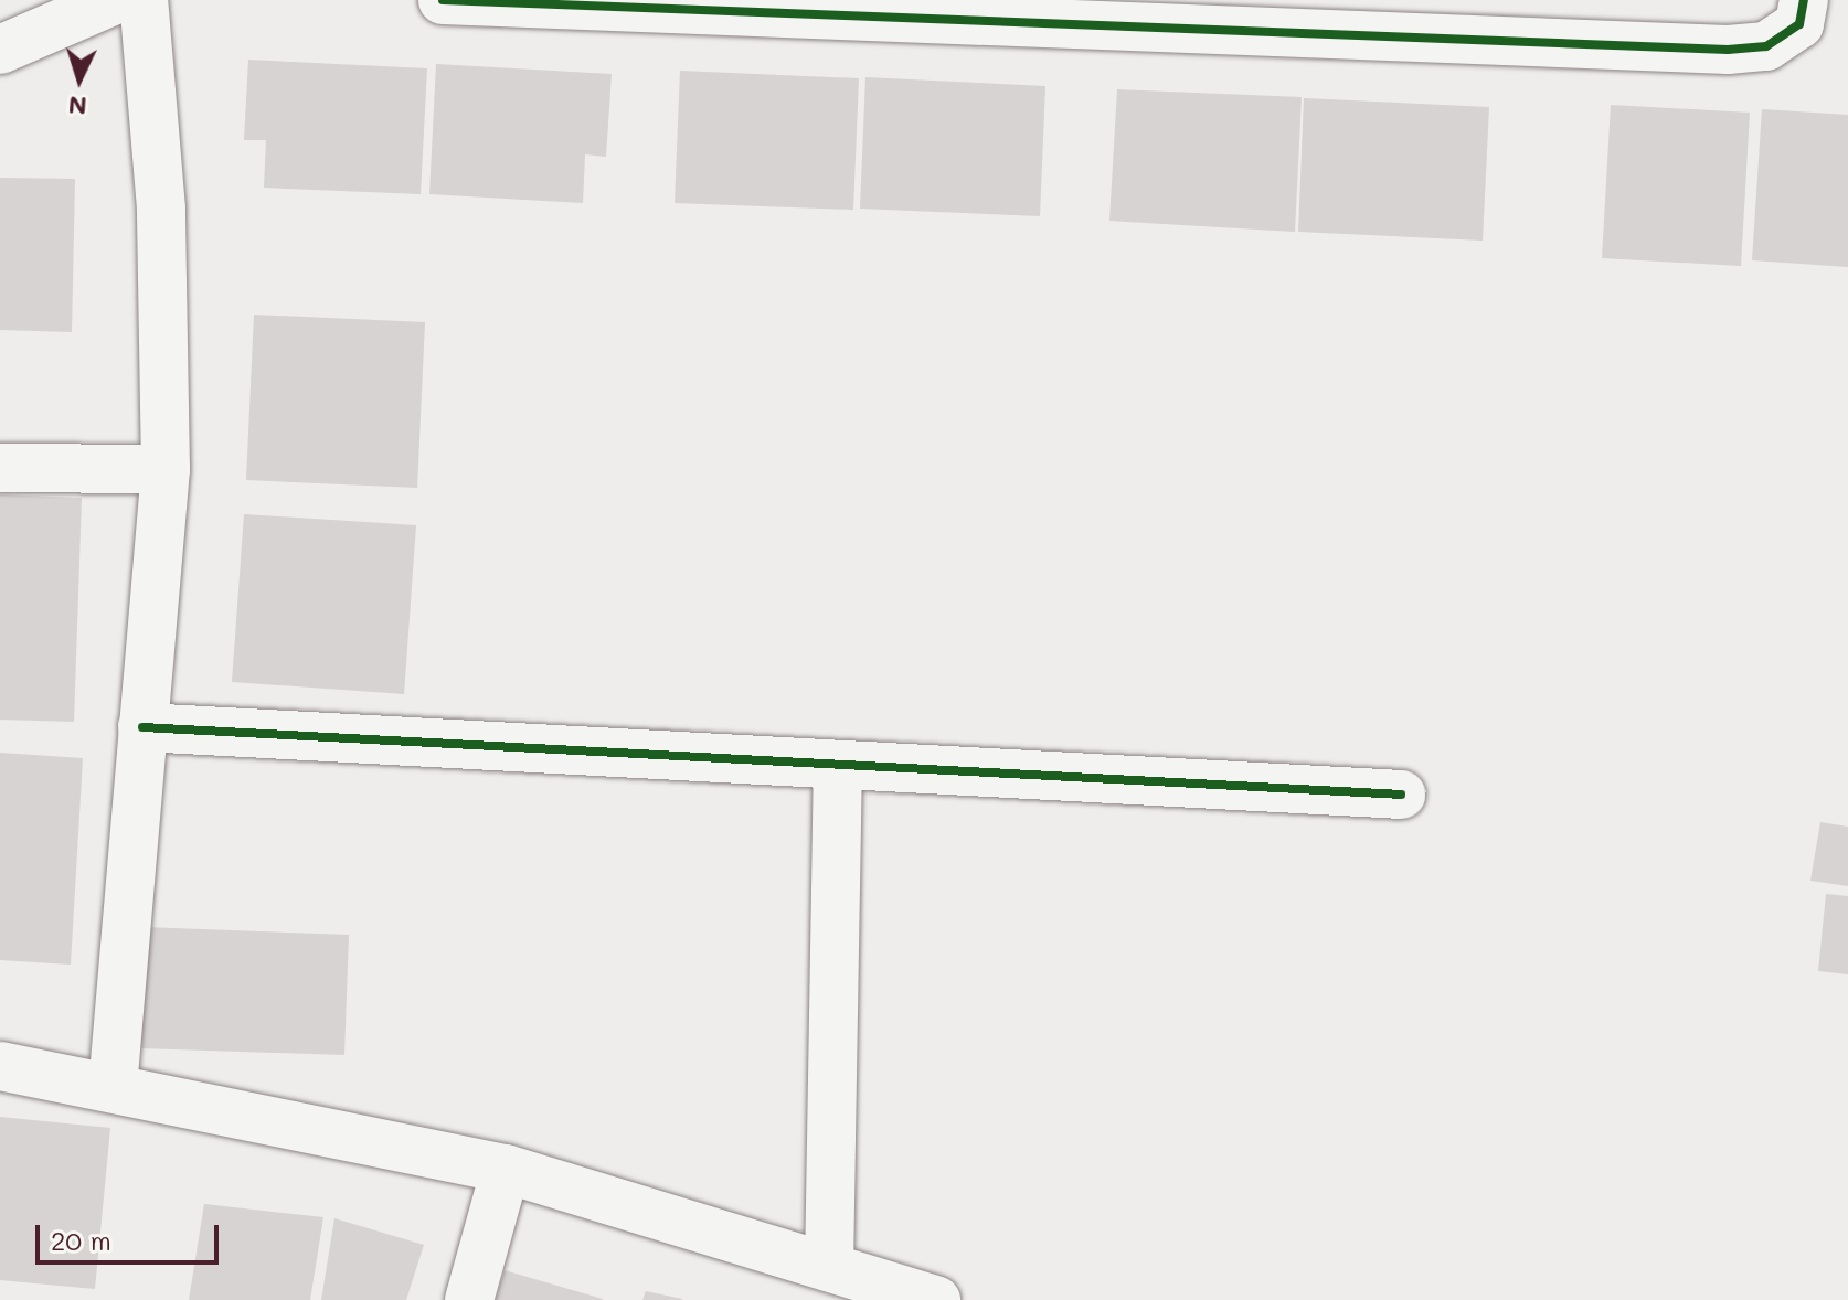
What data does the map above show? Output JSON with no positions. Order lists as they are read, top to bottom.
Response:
{
  "scale_bar": "20 m",
  "north": "bottom"
}
